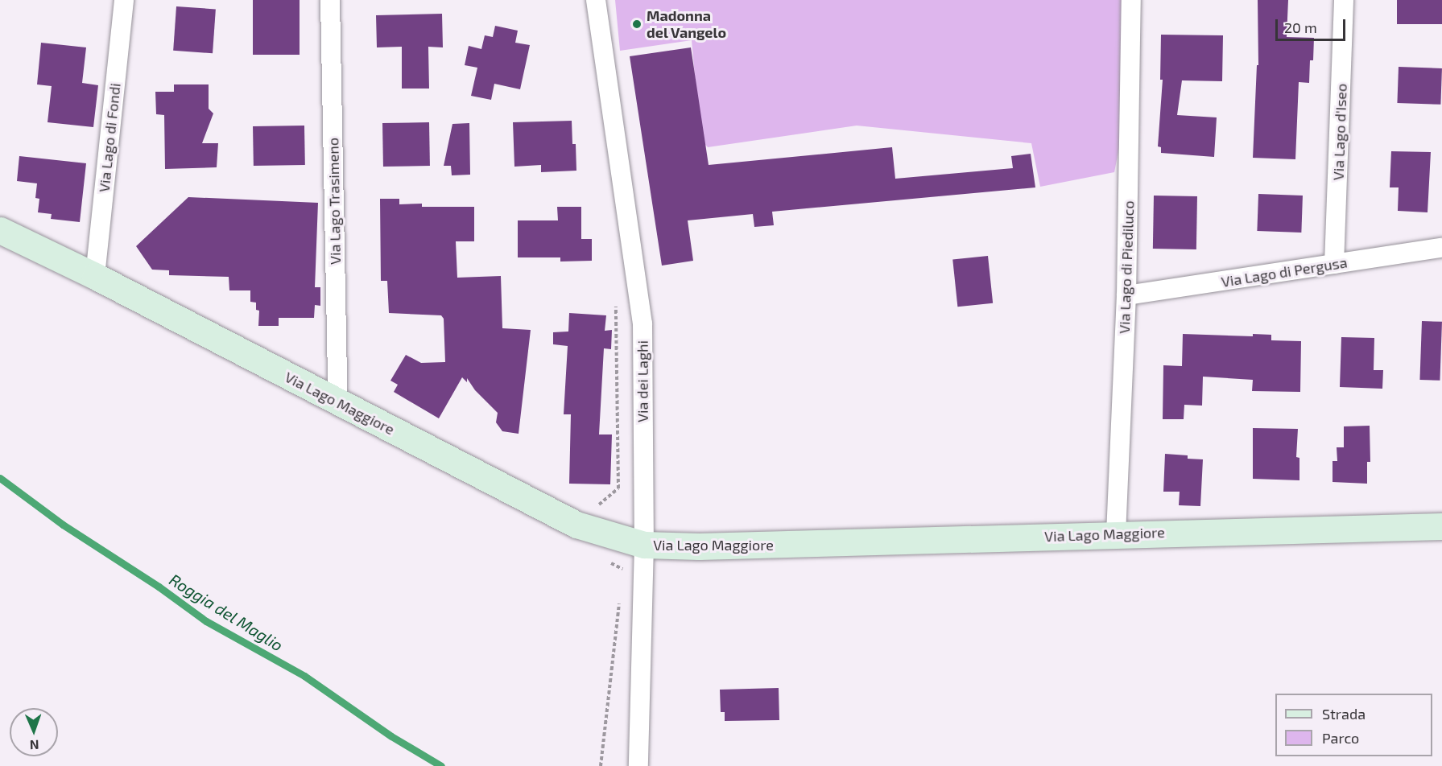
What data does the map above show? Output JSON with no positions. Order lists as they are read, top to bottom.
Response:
{
  "streets": {
    "street": [
      "Via Lago d'Iseo",
      "Via Lago di Fondi",
      "Via Lago Trasimeno",
      "Via Lago di Piediluco",
      "Via Lago di Pergusa",
      "Via dei Laghi",
      "Via Lago Maggiore"
    ]
  },
  "crossings": [
    ["Via Lago d'Iseo", "Via Lago di Pergusa"],
    ["Via Lago di Fondi", "Via Lago Maggiore"],
    ["Via Lago Trasimeno", "Via Lago Maggiore"],
    ["Via Lago di Piediluco", "Via Lago di Pergusa"],
    ["Via Lago di Piediluco", "Via Lago Maggiore"],
    ["Via dei Laghi", "Via Lago Maggiore"]
  ],
  "water": ["Roggia del Maglio"],
  "places": ["Madonna del Vangelo"],
  "legend": ["Strada", "Parco"],
  "scale_bar": "20 m",
  "north": "bottom"
}
